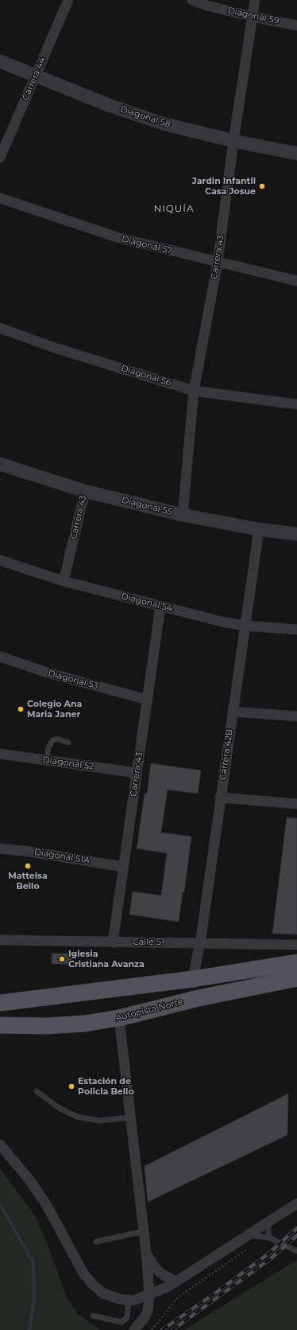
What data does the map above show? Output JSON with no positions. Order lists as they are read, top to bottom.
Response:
{
  "streets": {
    "main road": ["Autopista Norte"],
    "street": [
      "Diagonal 59",
      "Carrera 44",
      "Diagonal 58",
      "Diagonal 57",
      "Carrera 43",
      "Diagonal 56",
      "Diagonal 55",
      "Diagonal 54",
      "Diagonal 53",
      "Carrera 42B",
      "Diagonal 52",
      "Diagonal 51A",
      "Calle 51"
    ]
  },
  "crossings": [
    ["Diagonal 59", "Carrera 43"],
    ["Carrera 44", "Diagonal 58"],
    ["Diagonal 58", "Carrera 43"],
    ["Diagonal 57", "Carrera 43"],
    ["Carrera 43", "Diagonal 56"],
    ["Carrera 43", "Diagonal 55"],
    ["Carrera 43", "Diagonal 54"],
    ["Carrera 43", "Diagonal 53"],
    ["Carrera 43", "Diagonal 52"],
    ["Carrera 43", "Diagonal 51A"],
    ["Carrera 43", "Calle 51"],
    ["Diagonal 55", "Carrera 42B"],
    ["Diagonal 54", "Carrera 42B"],
    ["Carrera 42B", "Calle 51"]
  ],
  "districts": ["NIQUÍA"],
  "places": [
    "Jardin Infantil Casa Josue",
    "Colegio Ana Maria Janer",
    "Mattelsa Bello",
    "Iglesia Cristiana Avanza",
    "Estación de Policia Bello"
  ]
}
